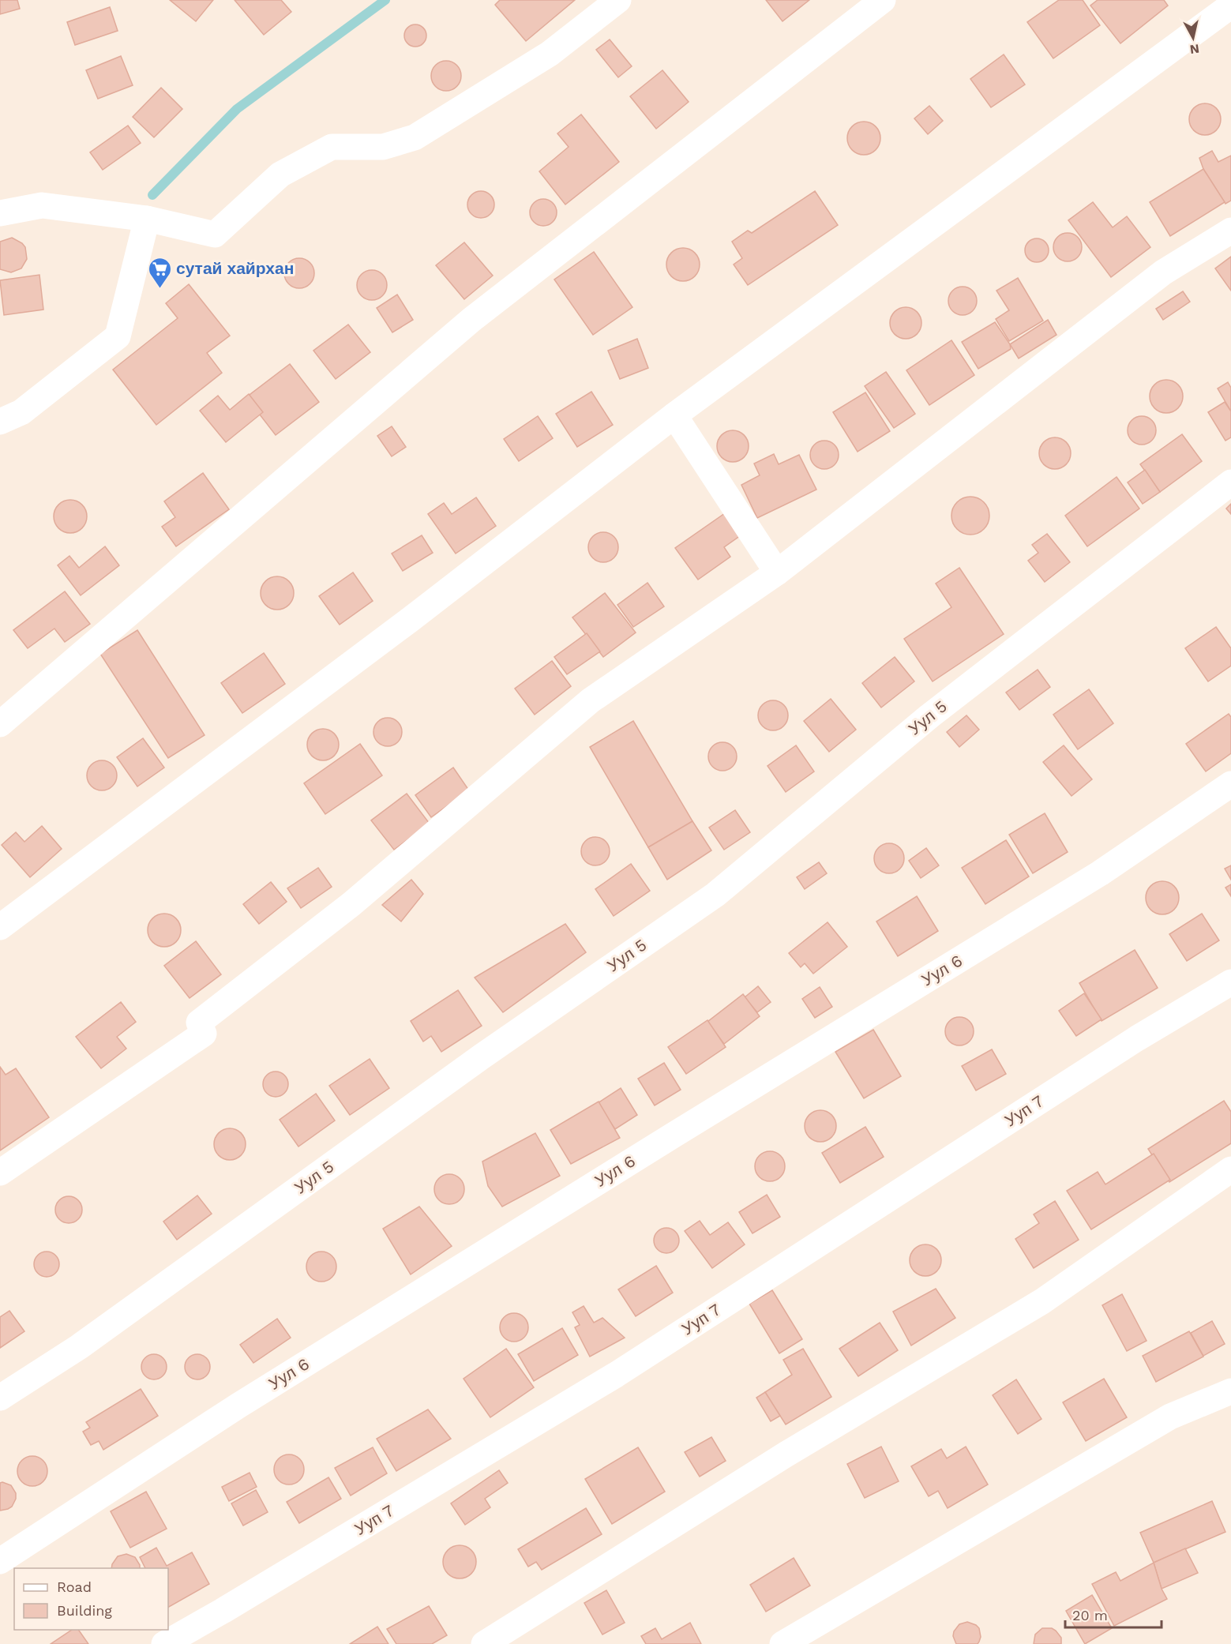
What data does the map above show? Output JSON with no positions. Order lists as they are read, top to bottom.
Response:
{
  "streets": {
    "street": ["Уул 5", "Уул 6", "Ууп 7"]
  },
  "places": {
    "supermarket": ["сутай хайрхан"]
  },
  "legend": ["Road", "Building"],
  "scale_bar": "20 m",
  "north": "bottom"
}
